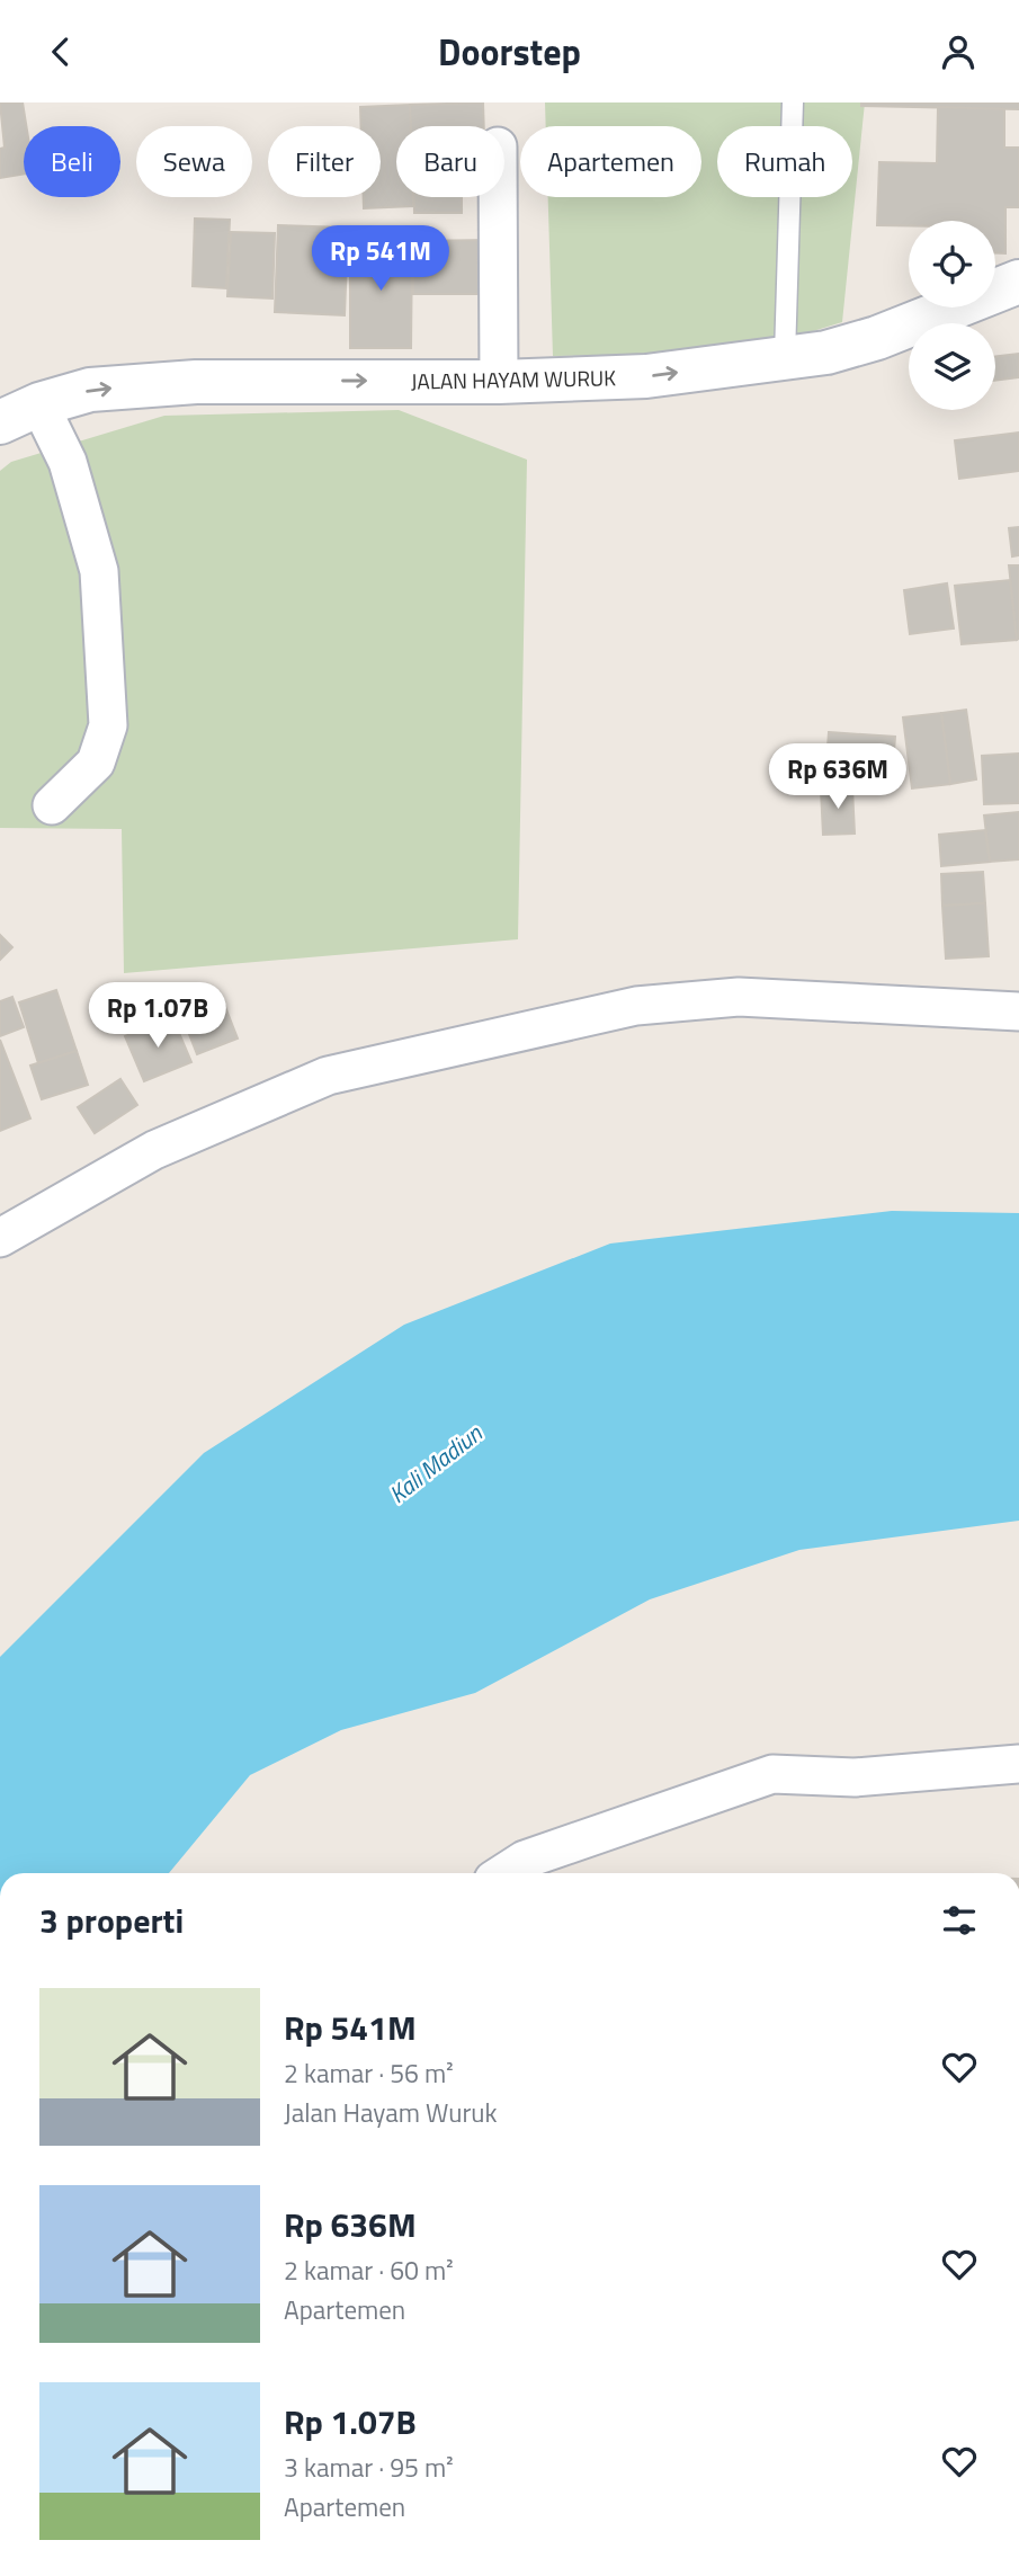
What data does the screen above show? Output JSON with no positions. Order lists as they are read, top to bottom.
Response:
{
  "streets": {
    "main road": ["JALAN HAYAM WURUK"]
  },
  "one_way": ["JALAN HAYAM WURUK"],
  "water": ["Kali Madiun"],
  "page": {
    "header": "Doorstep",
    "chip": [
      "Beli",
      "Sewa",
      "Filter",
      "Baru",
      "Apartemen",
      "Rumah"
    ],
    "price": ["Rp 541M", "Rp 636M", "Rp 1.07B"],
    "heading": "3 properti",
    "list": [
      {
        "name": "Rp 541M",
        "note": "2 kamar · 56 m² · Jalan Hayam Wuruk"
      },
      {
        "name": "Rp 636M",
        "note": "2 kamar · 60 m² · Apartemen"
      },
      {
        "name": "Rp 1.07B",
        "note": "3 kamar · 95 m² · Apartemen"
      }
    ]
  }
}
